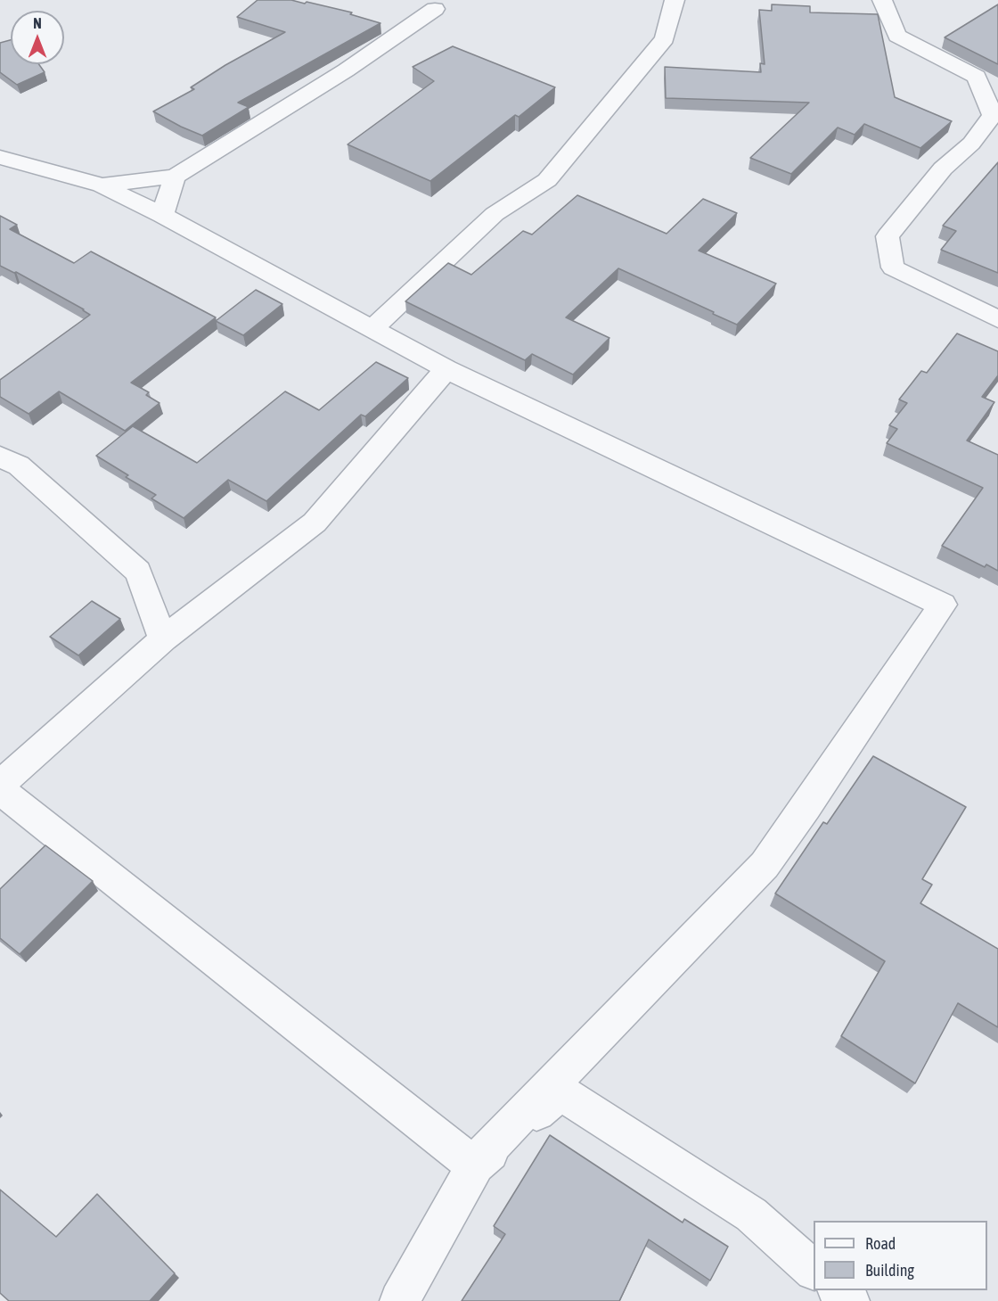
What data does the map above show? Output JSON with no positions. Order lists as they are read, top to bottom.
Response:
{
  "legend": ["Road", "Building"],
  "north": "top"
}
